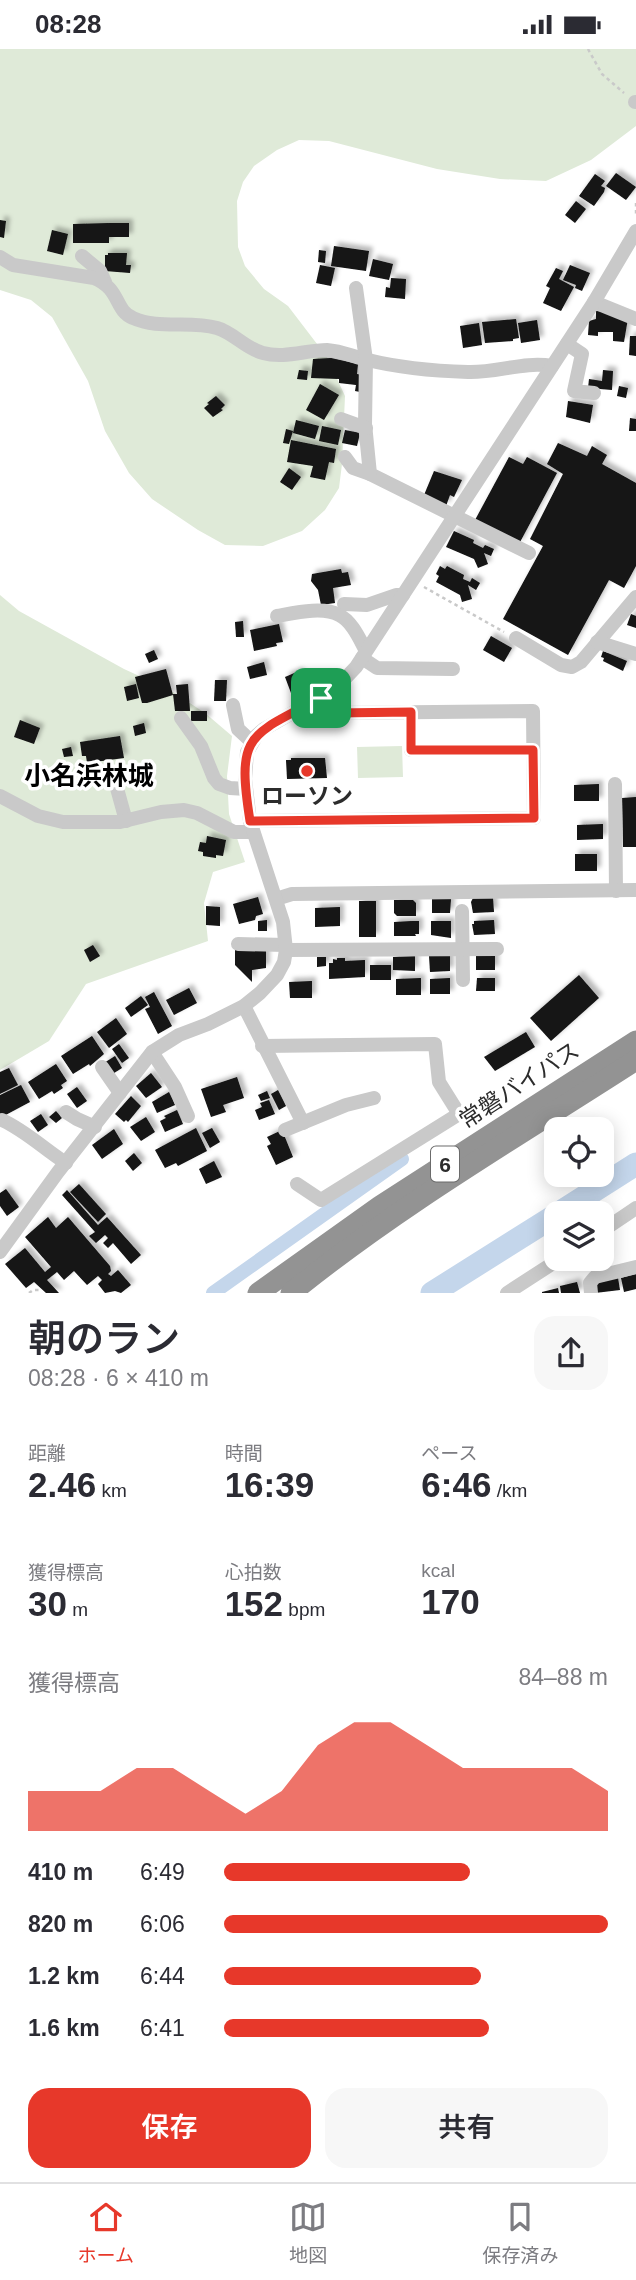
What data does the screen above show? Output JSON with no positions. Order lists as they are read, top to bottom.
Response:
{
  "streets": {
    "highway": ["常磐バイパス", "6"]
  },
  "districts": ["小名浜林城"],
  "places": ["ローソン"],
  "page": {
    "status": "08:28",
    "heading": ["朝のラン", "08:28 · 6 × 410 m"],
    "stats": [
      ["距離", "2.46 km"],
      ["時間", "16:39"],
      ["ペース", "6:46 /km"],
      ["獲得標高", "30 m"],
      ["心拍数", "152 bpm"],
      ["kcal", "170"]
    ],
    "chart": ["獲得標高", "84–88 m"],
    "list": [
      {
        "name": "410 m",
        "note": "6:49"
      },
      {
        "name": "820 m",
        "note": "6:06"
      },
      {
        "name": "1.2 km",
        "note": "6:44"
      },
      {
        "name": "1.6 km",
        "note": "6:41"
      }
    ],
    "buttons": ["保存", "共有"],
    "tabs": ["ホーム", "地図", "保存済み"]
  }
}
